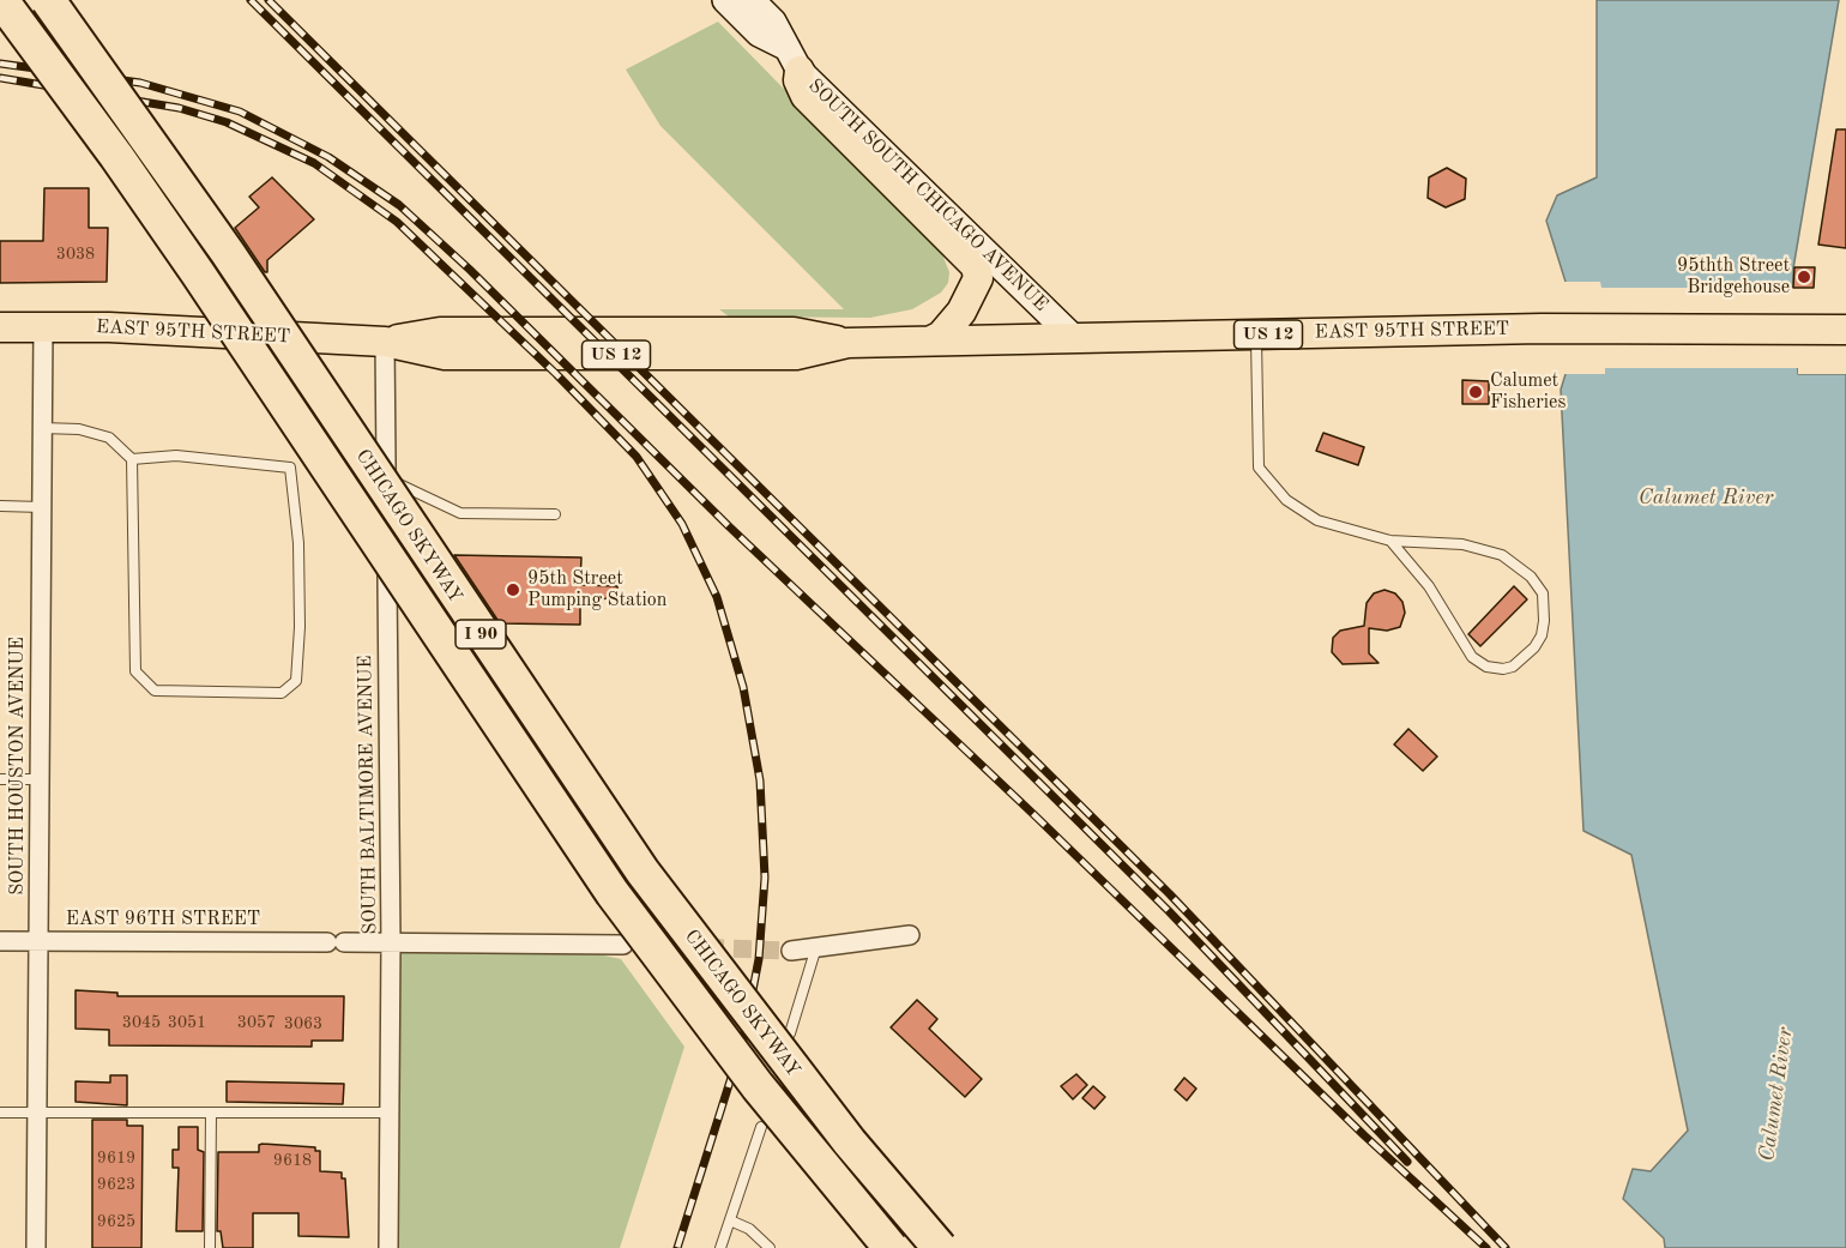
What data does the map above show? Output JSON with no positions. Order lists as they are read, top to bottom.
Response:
{
  "streets": {
    "highway": ["CHICAGO SKYWAY", "I 90"],
    "main road": ["SOUTH SOUTH CHICAGO AVENUE", "EAST 95TH STREET", "US 12"],
    "street": ["SOUTH HOUSTON AVENUE", "SOUTH BALTIMORE AVENUE", "EAST 96TH STREET"]
  },
  "crossings": [
    ["SOUTH SOUTH CHICAGO AVENUE", "EAST 95TH STREET"],
    ["EAST 95TH STREET", "SOUTH HOUSTON AVENUE"],
    ["EAST 95TH STREET", "SOUTH BALTIMORE AVENUE"],
    ["SOUTH HOUSTON AVENUE", "EAST 96TH STREET"],
    ["SOUTH BALTIMORE AVENUE", "EAST 96TH STREET"]
  ],
  "water": ["Calumet River"],
  "places": ["95thth Street Bridgehouse", "Calumet Fisheries", "95th Street Pumping Station"],
  "house_numbers": [
    "3038",
    "3045",
    "3051",
    "3057",
    "3063",
    "9619",
    "9618",
    "9623",
    "9625"
  ]
}
